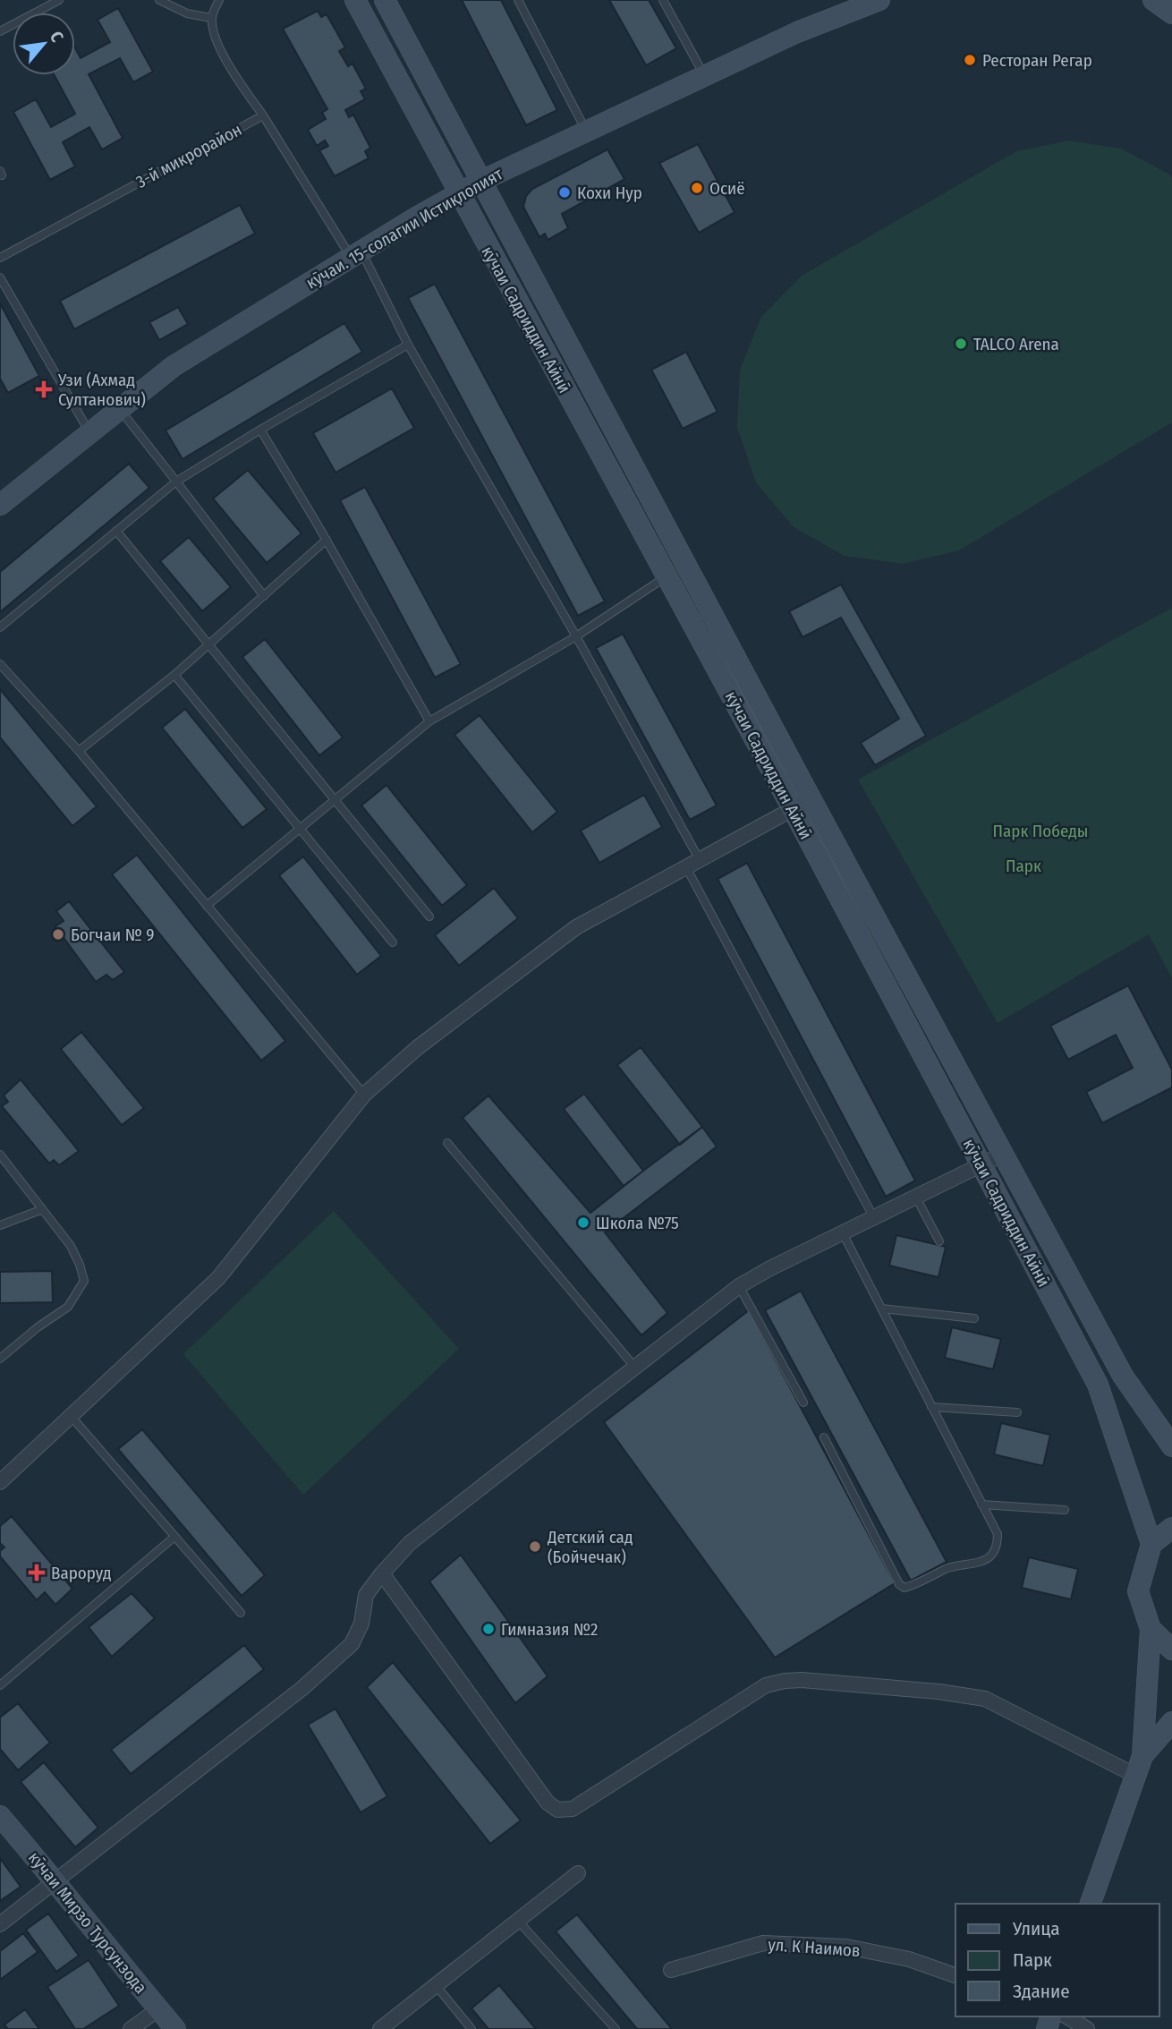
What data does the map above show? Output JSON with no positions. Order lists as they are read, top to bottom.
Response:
{
  "streets": {
    "street": [
      "кӯчаи. 15-солагии Истиқлолият",
      "кӯчаи Садриддин Айнӣ",
      "кӯчаи Мирзо Турсунзода",
      "ул. К Наимов"
    ],
    "lane": ["3-й микрорайон"]
  },
  "crossings": [
    ["кӯчаи. 15-солагии Истиқлолият", "кӯчаи Садриддин Айнӣ"]
  ],
  "parks": ["Парк Победы", "Парк"],
  "places": {
    "other": [
      "Ресторан Регар",
      "Осиё",
      "Кохи Нур",
      "TALCO Arena",
      "Богчаи № 9",
      "Школа №75",
      "Детский сад (Бойчечак)",
      "Гимназия №2"
    ],
    "health": ["Узи (Ахмад Султанович)", "Вароруд"]
  },
  "legend": ["Улица", "Парк", "Здание"],
  "north": "top right"
}
